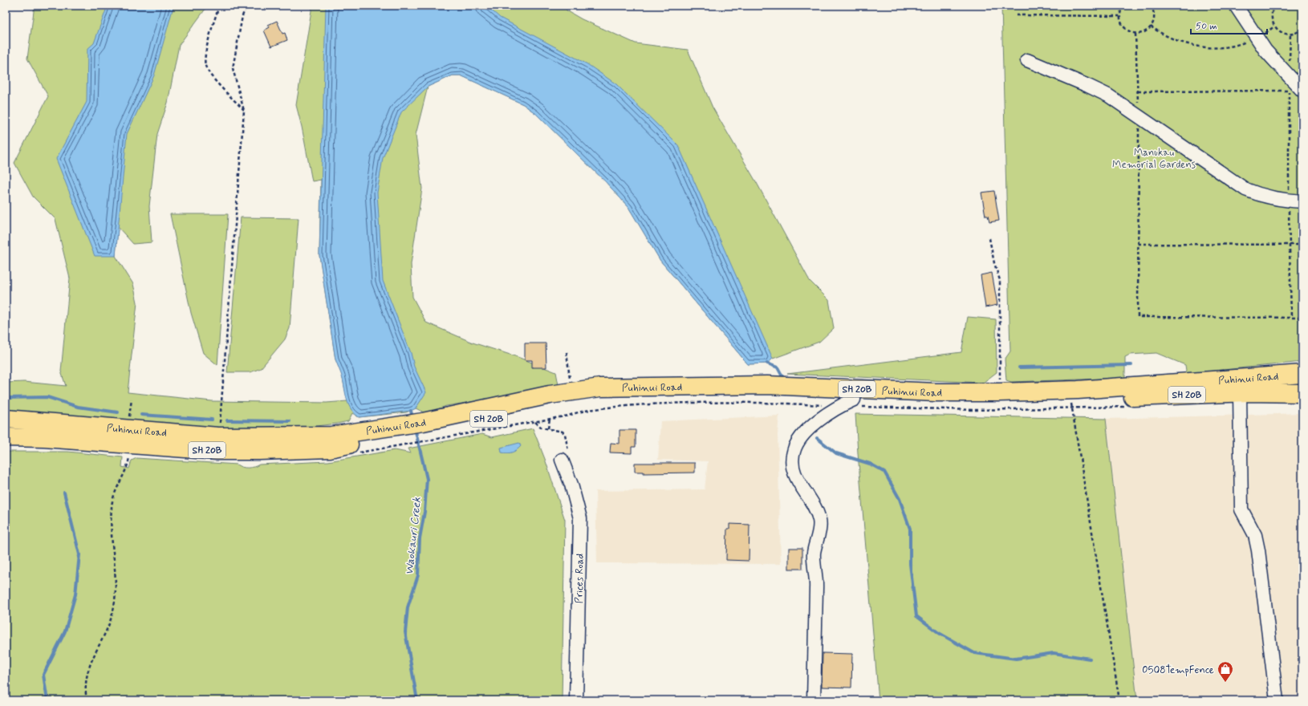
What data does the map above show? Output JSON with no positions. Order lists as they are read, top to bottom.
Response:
{
  "streets": {
    "highway": ["Puhinui Road", "SH 20B"],
    "street": ["Prices Road"]
  },
  "water": ["Waokauri Creek"],
  "parks": ["Manukau Memorial Gardens"],
  "places": {
    "shop": ["0508TempFence"]
  },
  "scale_bar": "50 m"
}
